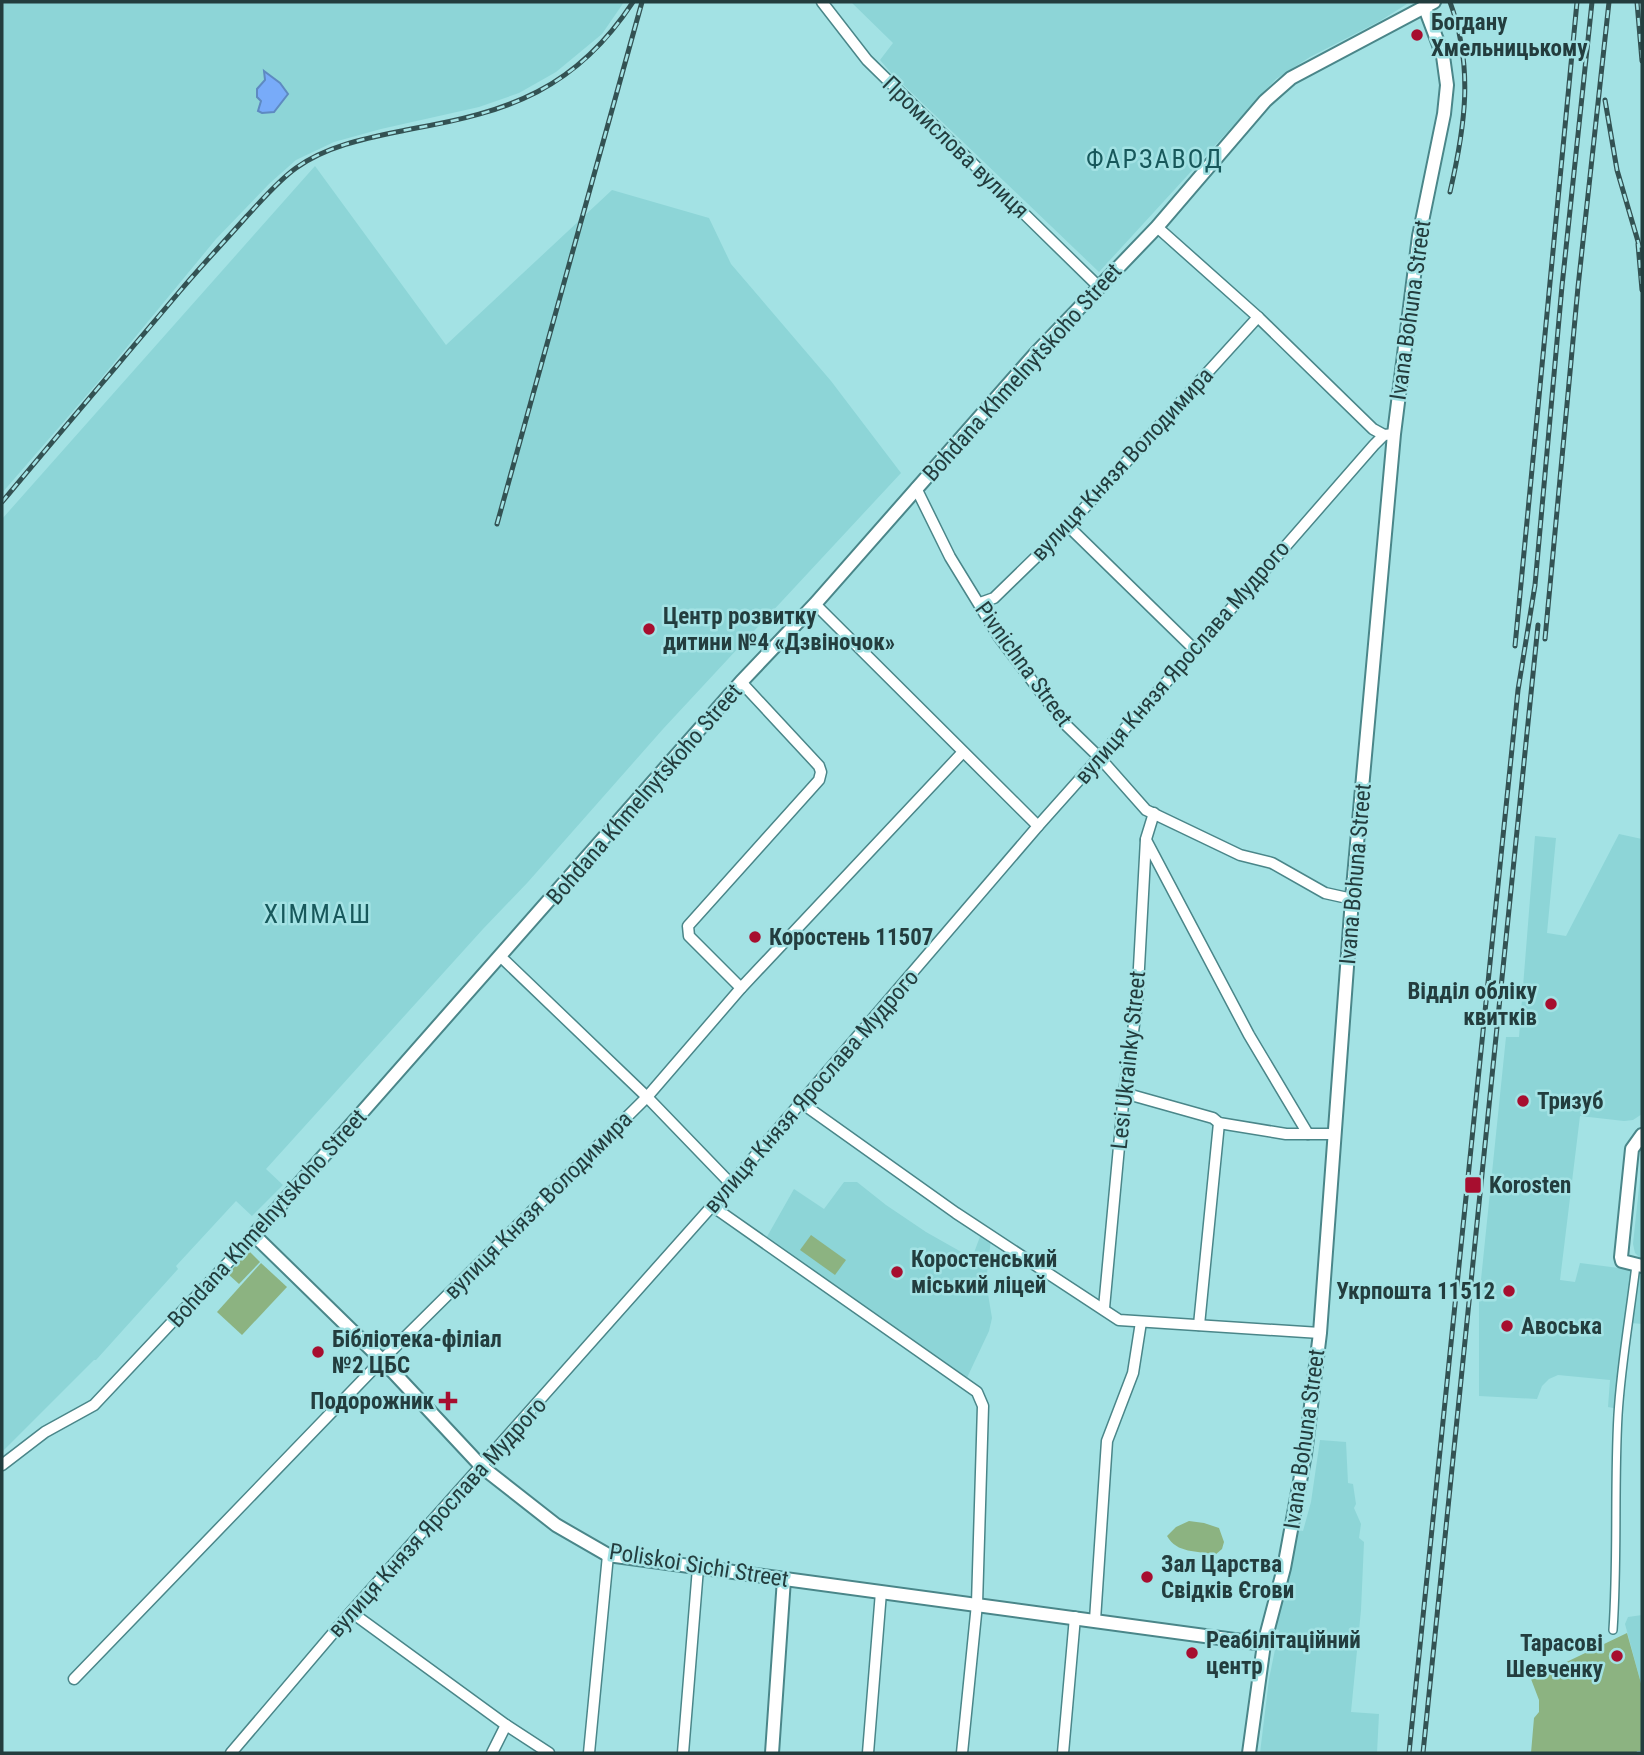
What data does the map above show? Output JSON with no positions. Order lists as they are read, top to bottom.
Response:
{
  "streets": {
    "street": [
      "Промислова вулиця",
      "Ivana Bohuna Street",
      "Bohdana Khmelnytskoho Street",
      "вулиця Князя Володимира",
      "вулиця Князя Ярослава Мудрого",
      "Pivnichna Street",
      "Lesi Ukrainky Street",
      "Poliskoi Sichi Street"
    ]
  },
  "crossings": [
    ["Промислова вулиця", "Bohdana Khmelnytskoho Street"],
    ["Ivana Bohuna Street", "Bohdana Khmelnytskoho Street"],
    ["Ivana Bohuna Street", "вулиця Князя Ярослава Мудрого"],
    ["Ivana Bohuna Street", "Pivnichna Street"],
    ["Ivana Bohuna Street", "Poliskoi Sichi Street"],
    ["Bohdana Khmelnytskoho Street", "Pivnichna Street"],
    ["Bohdana Khmelnytskoho Street", "Poliskoi Sichi Street"],
    ["вулиця Князя Володимира", "Pivnichna Street"],
    ["вулиця Князя Володимира", "Poliskoi Sichi Street"],
    ["вулиця Князя Ярослава Мудрого", "Pivnichna Street"],
    ["вулиця Князя Ярослава Мудрого", "Poliskoi Sichi Street"],
    ["Pivnichna Street", "Lesi Ukrainky Street"]
  ],
  "districts": ["ФАРЗАВОД", "ХІММАШ"],
  "places": {
    "other": [
      "Богдану Хмельницькому",
      "Центр розвитку дитини №4 «Дзвіночок»",
      "Коростень 11507",
      "Відділ обліку квитків",
      "Тризуб",
      "Коростенський міський ліцей",
      "Укрпошта 11512",
      "Авоська",
      "Бібліотека-філіал №2 ЦБС",
      "Зал Царства Свідків Єгови",
      "Реабілітаційний центр",
      "Тарасові Шевченку"
    ],
    "transit": ["Korosten"],
    "health": ["Подорожник"]
  }
}
